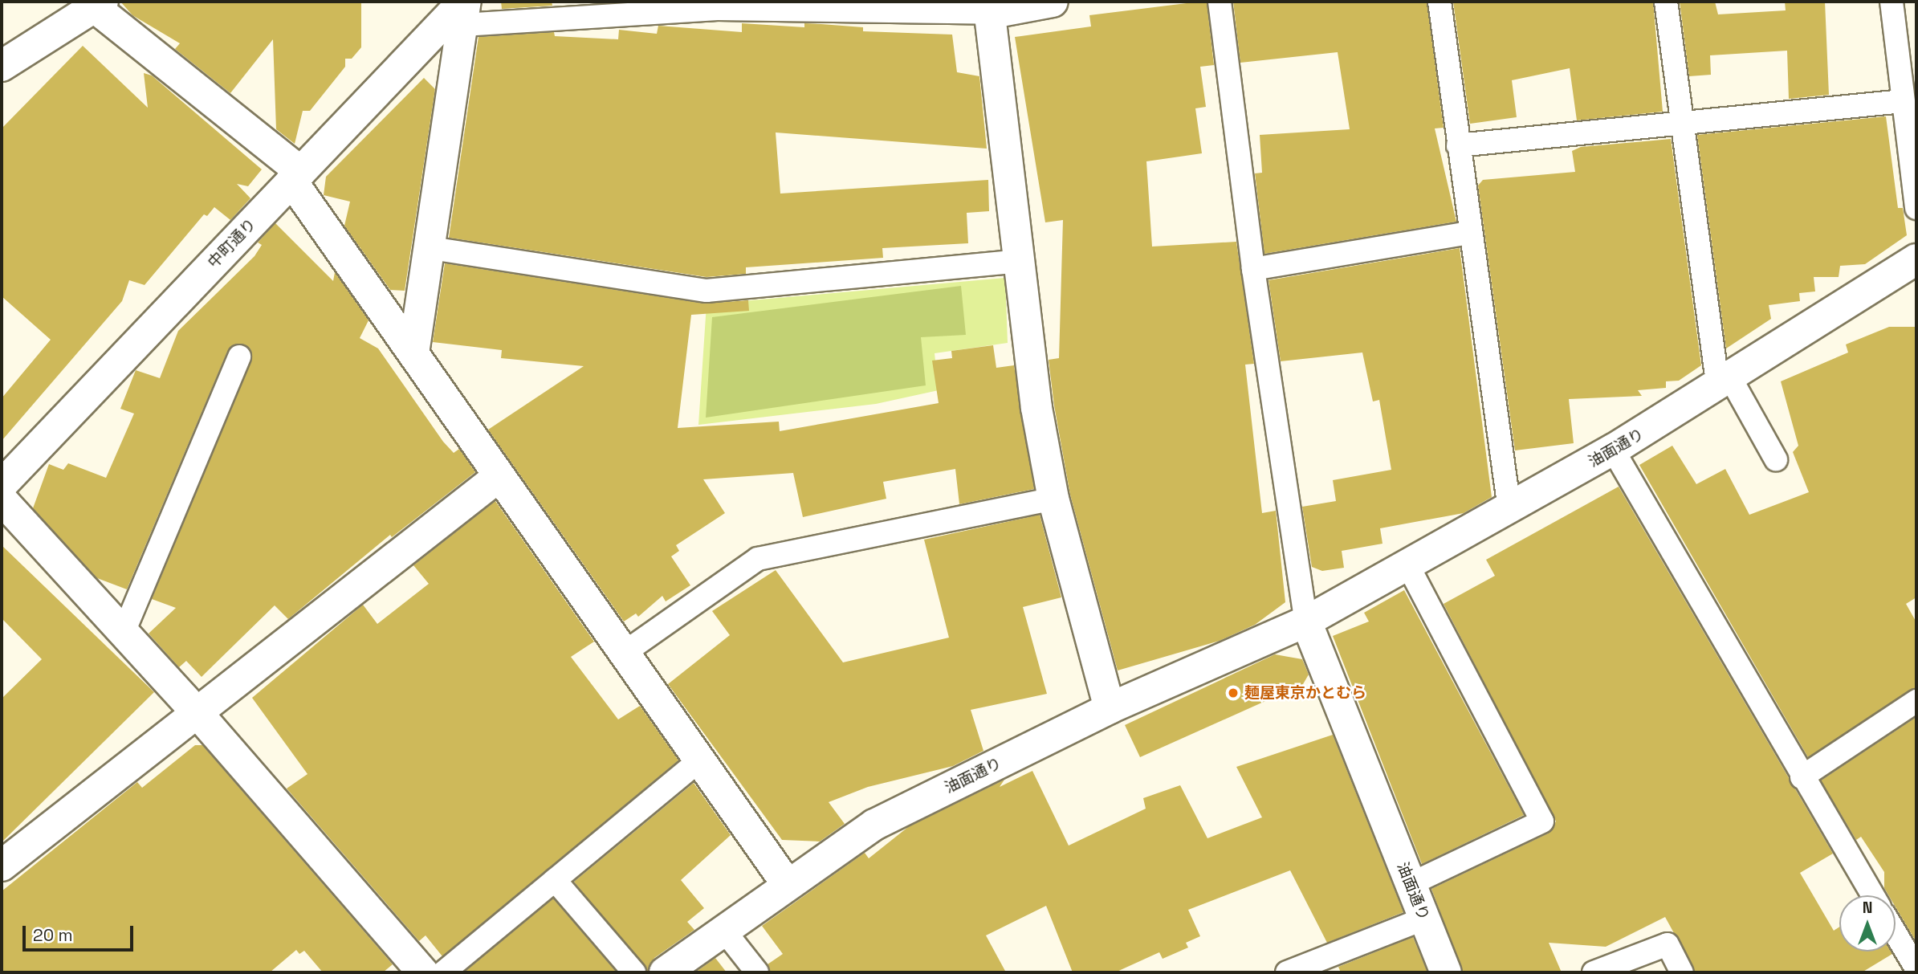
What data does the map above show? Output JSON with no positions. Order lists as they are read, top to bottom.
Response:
{
  "streets": {
    "street": ["中町通り", "油面通り"]
  },
  "places": ["麺屋東京かとむら"],
  "scale_bar": "20 m",
  "north": "top"
}
